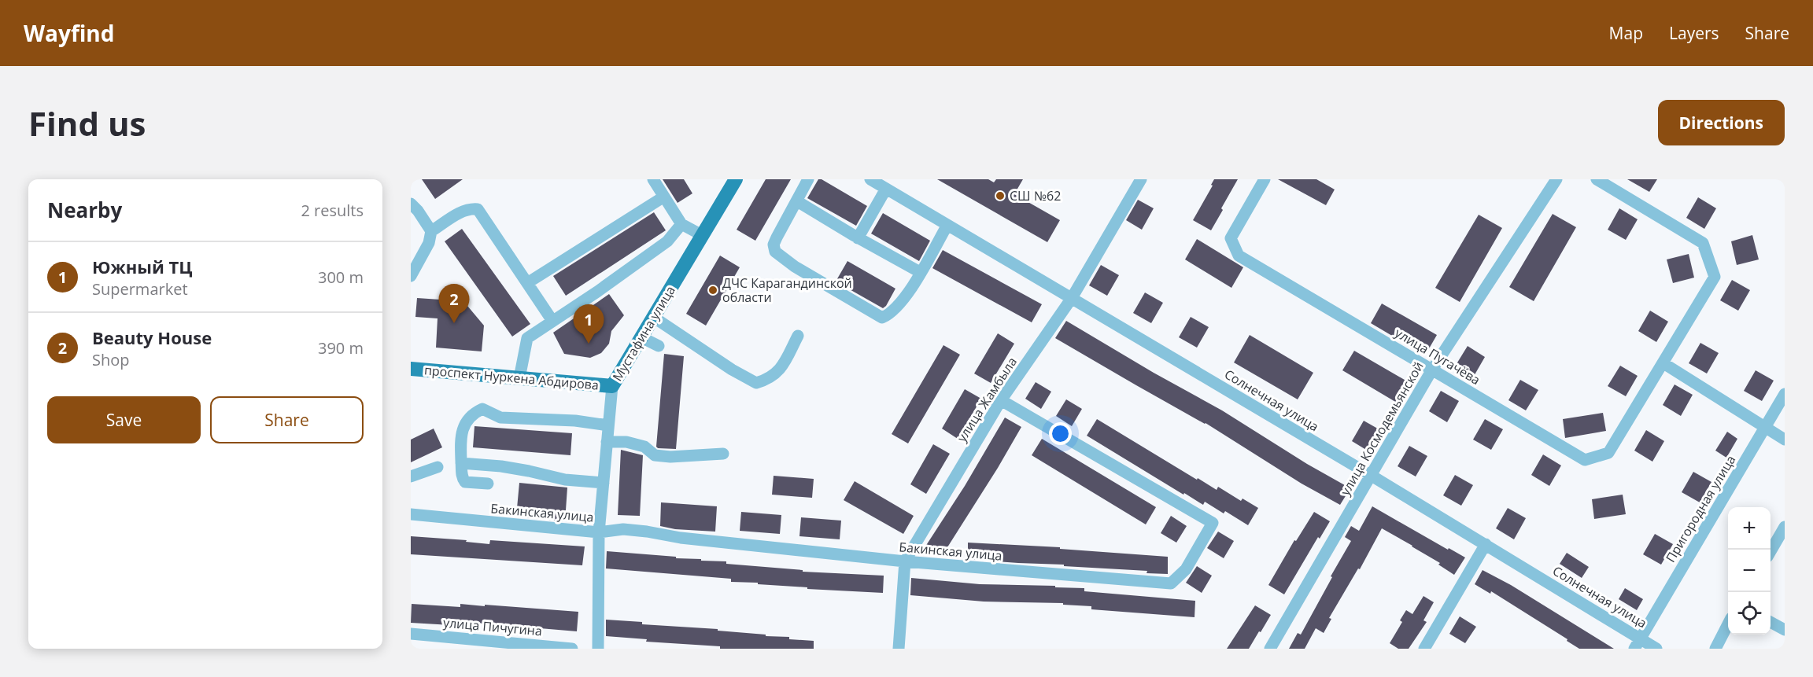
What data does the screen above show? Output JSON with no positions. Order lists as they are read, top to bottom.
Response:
{
  "streets": {
    "main road": ["Мустафина улица", "проспект Нуркена Абдирова"],
    "street": [
      "улица Пугачёва",
      "улица Жамбыла",
      "Солнечная улица",
      "улица Космодемьянской",
      "Пригородная улица",
      "Бакинская улица",
      "улица Пичугина"
    ]
  },
  "crossings": [
    ["Мустафина улица", "проспект Нуркена Абдирова"],
    ["Мустафина улица", "Бакинская улица"],
    ["улица Пугачёва", "улица Космодемьянской"],
    ["улица Жамбыла", "Солнечная улица"],
    ["улица Жамбыла", "Бакинская улица"],
    ["Солнечная улица", "улица Космодемьянской"],
    ["Солнечная улица", "Пригородная улица"]
  ],
  "places": ["СШ №62", "ДЧС Карагандинской области"],
  "page": {
    "header": "Wayfind",
    "nav": ["Map", "Layers", "Share"],
    "buttons": [
      "Directions",
      ["Save", "Share"]
    ],
    "title": "Find us",
    "heading": ["Nearby", "2 results"],
    "list": [
      {
        "mark": "1",
        "name": "Южный ТЦ",
        "note": "Supermarket",
        "value": "300 m"
      },
      {
        "mark": "2",
        "name": "Beauty House",
        "note": "Shop",
        "value": "390 m"
      }
    ],
    "pins": ["2", "1"],
    "map_buttons": ["+", "−"]
  }
}
